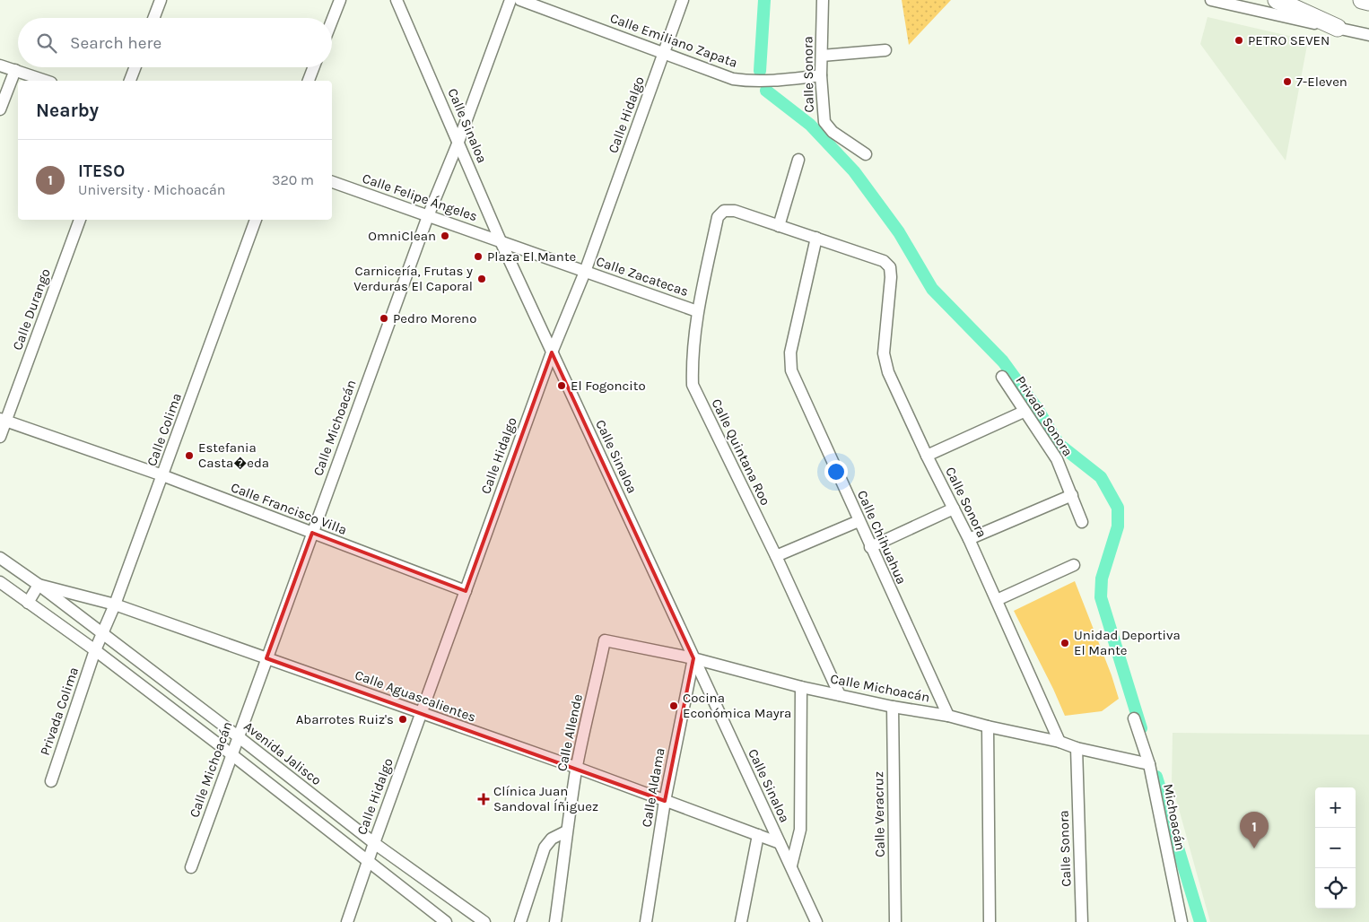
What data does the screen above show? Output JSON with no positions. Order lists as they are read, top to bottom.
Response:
{
  "streets": {
    "street": [
      "Calle Emiliano Zapata",
      "Calle Sonora",
      "Calle Hidalgo",
      "Calle Sinaloa",
      "Calle Felipe Ángeles",
      "Calle Zacatecas",
      "Calle Durango",
      "Privada Sonora",
      "Calle Michoacán",
      "Calle Colima",
      "Calle Quintana Roo",
      "Calle Francisco Villa",
      "Calle Chihuahua",
      "Calle Aguascalientes",
      "Privada Colima",
      "Calle Allende",
      "Avenida Jalisco",
      "Calle Aldama",
      "Calle Veracruz",
      "Michoacán"
    ]
  },
  "crossings": [
    ["Calle Emiliano Zapata", "Calle Sonora"],
    ["Calle Emiliano Zapata", "Calle Hidalgo"],
    ["Calle Sonora", "Calle Michoacán"],
    ["Calle Sonora", "Calle Chihuahua"],
    ["Calle Hidalgo", "Calle Sinaloa"],
    ["Calle Hidalgo", "Calle Zacatecas"],
    ["Calle Hidalgo", "Calle Francisco Villa"],
    ["Calle Hidalgo", "Calle Aguascalientes"],
    ["Calle Hidalgo", "Avenida Jalisco"],
    ["Calle Sinaloa", "Calle Felipe Ángeles"],
    ["Calle Sinaloa", "Calle Zacatecas"],
    ["Calle Sinaloa", "Calle Michoacán"],
    ["Calle Sinaloa", "Calle Aguascalientes"],
    ["Calle Sinaloa", "Calle Aldama"],
    ["Calle Felipe Ángeles", "Calle Zacatecas"],
    ["Calle Felipe Ángeles", "Calle Michoacán"],
    ["Calle Zacatecas", "Calle Quintana Roo"],
    ["Calle Durango", "Calle Francisco Villa"],
    ["Calle Michoacán", "Calle Quintana Roo"],
    ["Calle Michoacán", "Calle Francisco Villa"],
    ["Calle Michoacán", "Calle Chihuahua"],
    ["Calle Michoacán", "Calle Aguascalientes"],
    ["Calle Michoacán", "Calle Allende"],
    ["Calle Michoacán", "Avenida Jalisco"],
    ["Calle Michoacán", "Calle Aldama"],
    ["Calle Michoacán", "Calle Veracruz"],
    ["Calle Michoacán", "Michoacán"],
    ["Calle Colima", "Calle Francisco Villa"],
    ["Calle Colima", "Calle Aguascalientes"],
    ["Calle Colima", "Privada Colima"],
    ["Calle Colima", "Avenida Jalisco"],
    ["Calle Aguascalientes", "Calle Allende"],
    ["Calle Aguascalientes", "Avenida Jalisco"],
    ["Calle Aguascalientes", "Calle Aldama"]
  ],
  "places": {
    "other": [
      "PETRO SEVEN",
      "7-Eleven",
      "OmniClean",
      "Plaza El Mante",
      "Carnicería, Frutas y Verduras El Caporal",
      "Pedro Moreno",
      "El Fogoncito",
      "Estefania Casta�eda",
      "Unidad Deportiva El Mante",
      "Cocina Económica Mayra",
      "Abarrotes Ruiz's"
    ],
    "health": ["Clínica Juan Sandoval Íñiguez"]
  },
  "page": {
    "search": "Search here",
    "heading": "Nearby",
    "list": [
      {
        "mark": "1",
        "name": "ITESO",
        "note": "University · Michoacán",
        "value": "320 m"
      }
    ],
    "map_buttons": ["+", "−"],
    "pins": "1"
  }
}
